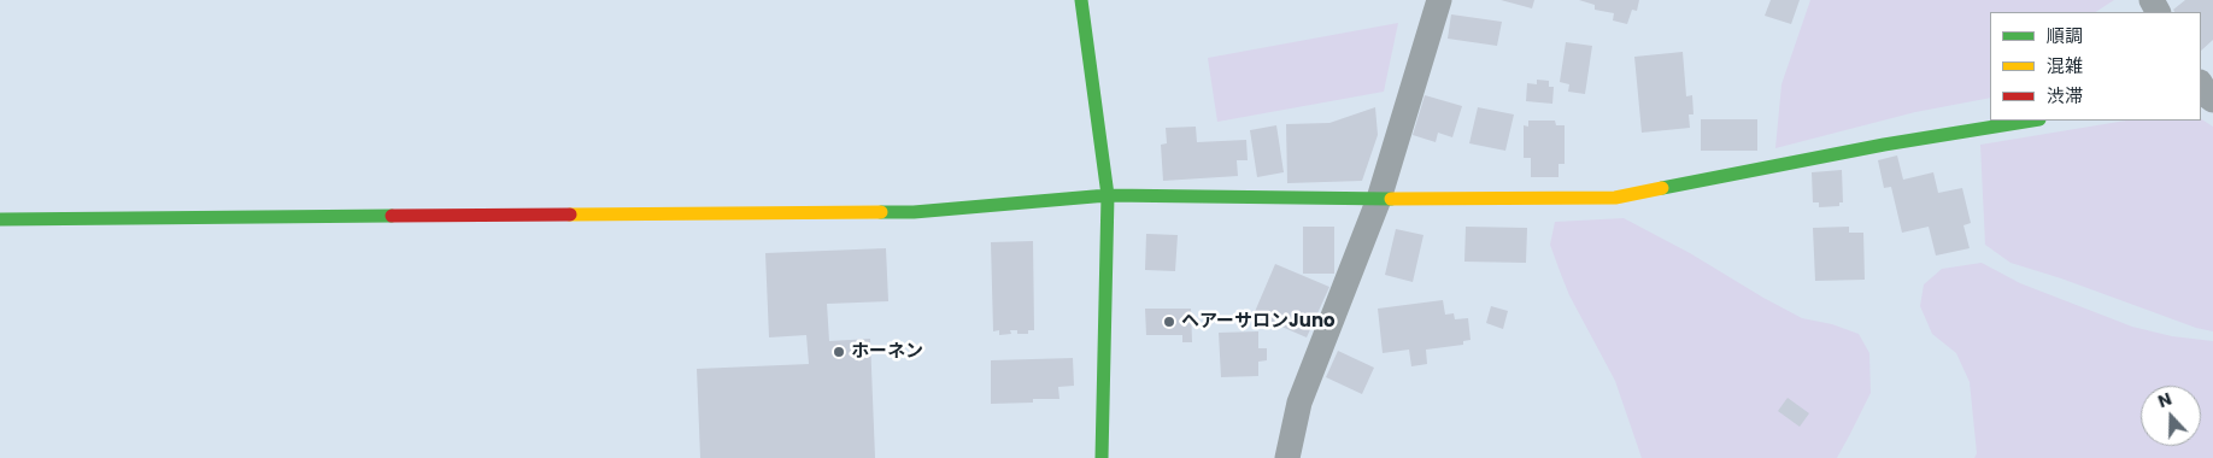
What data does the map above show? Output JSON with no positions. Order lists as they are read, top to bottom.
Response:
{
  "places": ["ヘアーサロンJuno", "ホーネン"],
  "legend": ["順調", "混雑", "渋滞"],
  "north": "top"
}
